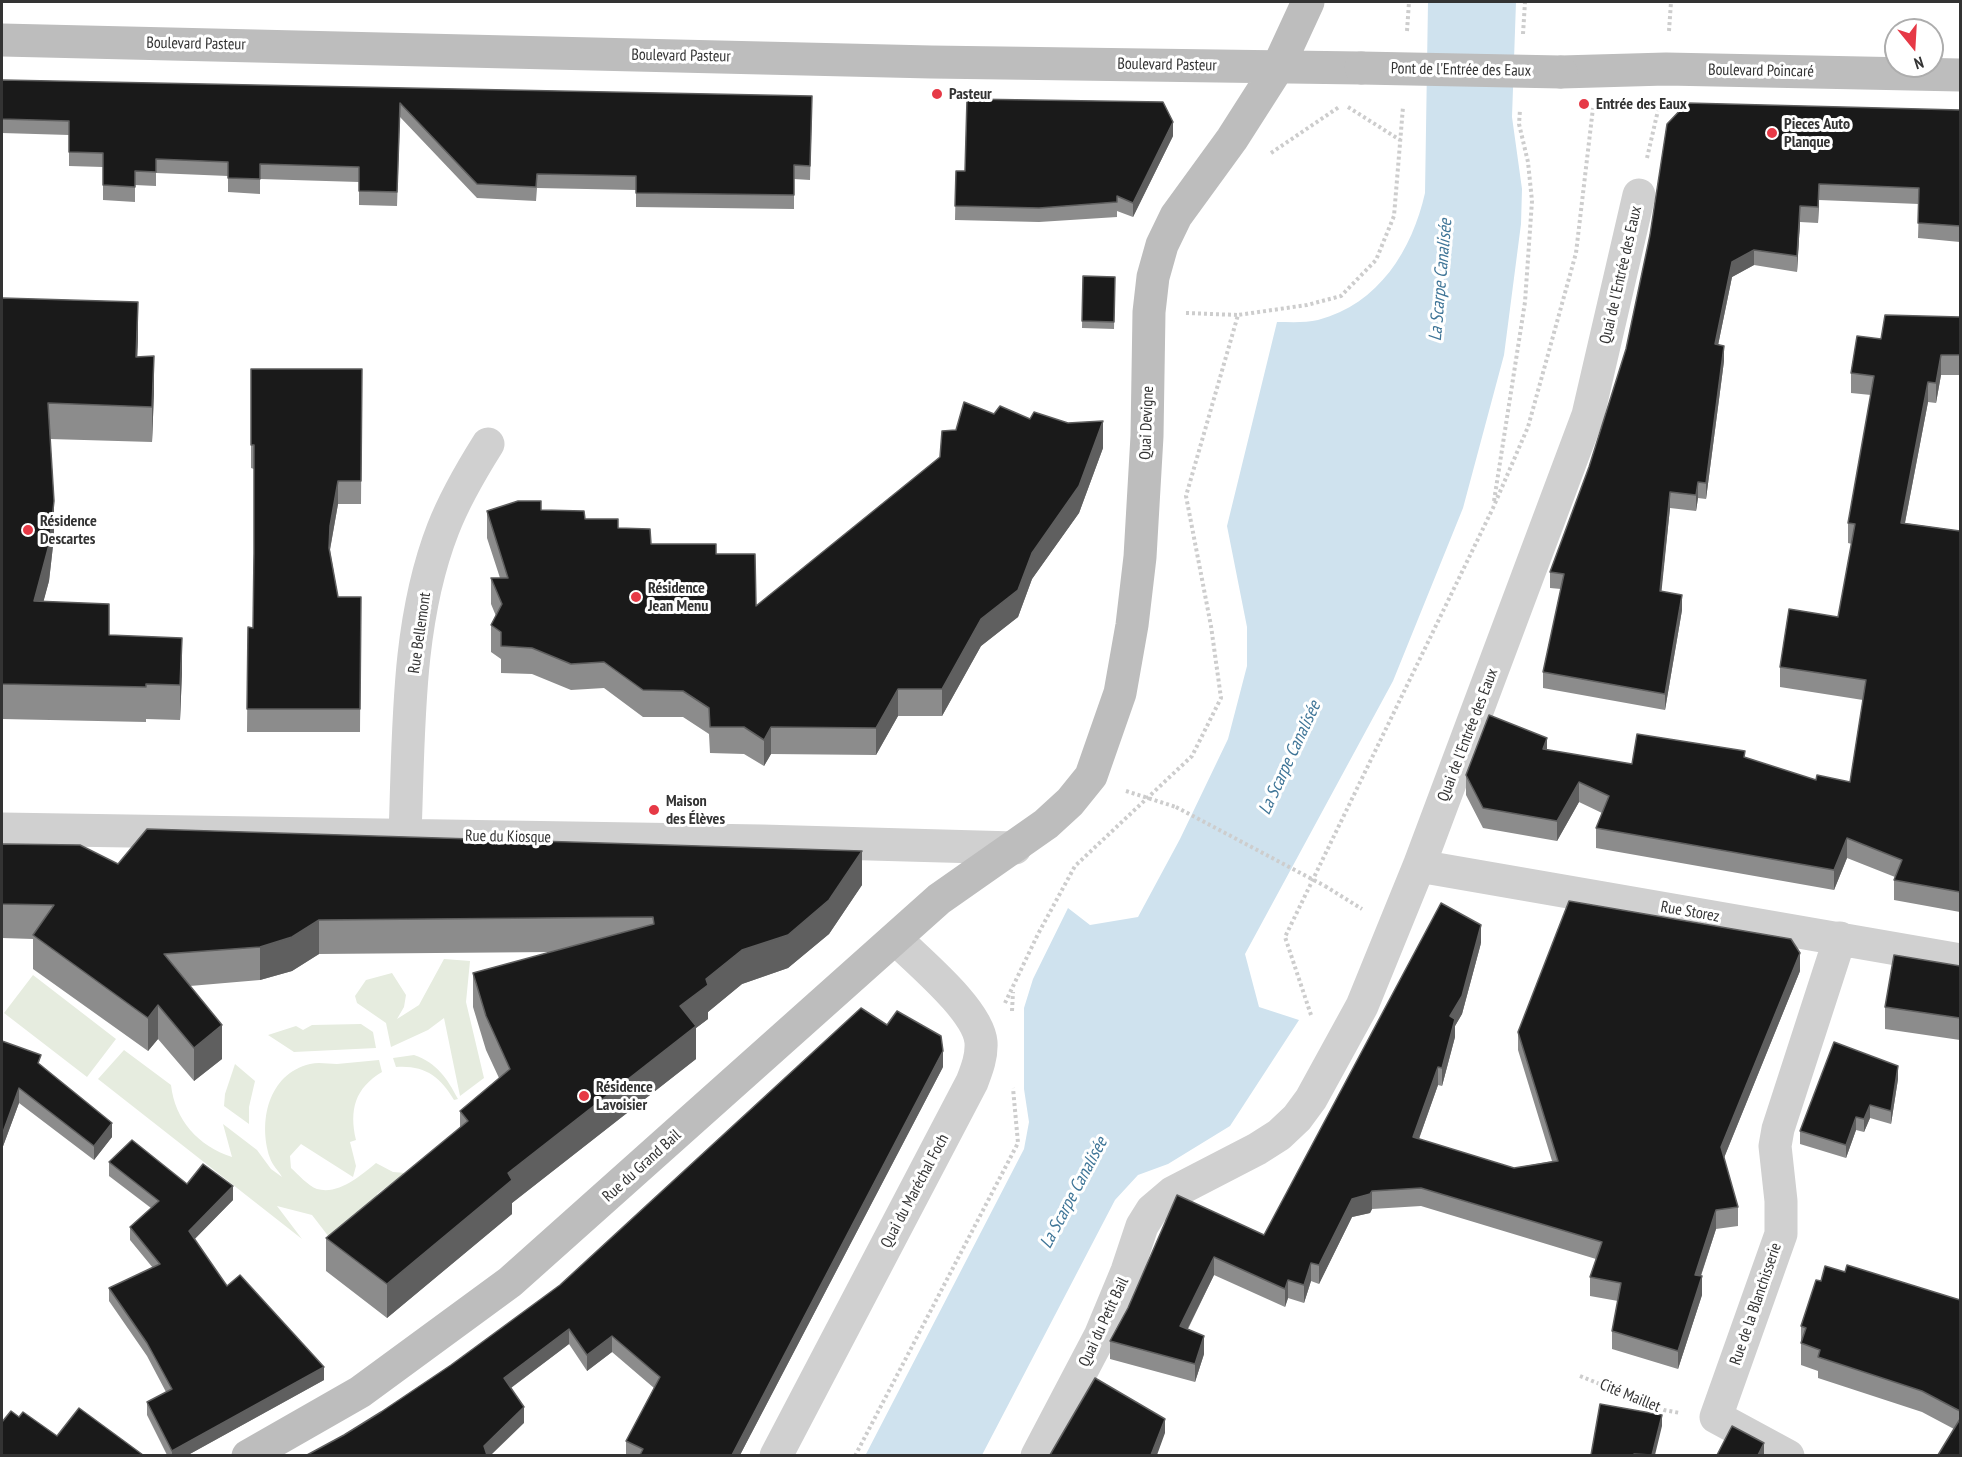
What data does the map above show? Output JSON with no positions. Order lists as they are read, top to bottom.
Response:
{
  "streets": {
    "main road": [
      "Boulevard Pasteur",
      "Pont de l'Entrée des Eaux",
      "Boulevard Poincaré",
      "Quai Devigne",
      "Rue du Grand Bail"
    ],
    "street": [
      "Quai de l'Entrée des Eaux",
      "Rue Bellemont",
      "Rue du Kiosque",
      "Rue Storez",
      "Quai du Maréchal Foch",
      "Rue de la Blanchisserie",
      "Quai du Petit Bail"
    ],
    "path": ["Cité Maillet"]
  },
  "crossings": [
    ["Boulevard Pasteur", "Pont de l'Entrée des Eaux"],
    ["Boulevard Pasteur", "Quai Devigne"],
    ["Pont de l'Entrée des Eaux", "Boulevard Poincaré"],
    ["Quai de l'Entrée des Eaux", "Rue Storez"],
    ["Quai de l'Entrée des Eaux", "Quai du Petit Bail"],
    ["Quai Devigne", "Rue du Kiosque"],
    ["Quai Devigne", "Rue du Grand Bail"],
    ["Rue Bellemont", "Rue du Kiosque"],
    ["Rue du Kiosque", "Rue du Grand Bail"],
    ["Rue Storez", "Rue de la Blanchisserie"],
    ["Rue du Grand Bail", "Quai du Maréchal Foch"],
    ["Rue de la Blanchisserie", "Cité Maillet"]
  ],
  "water": ["La Scarpe Canalisée"],
  "places": [
    "Pasteur",
    "Entrée des Eaux",
    "Pieces Auto Planque",
    "Résidence Descartes",
    "Résidence Jean Menu",
    "Maison des Élèves",
    "Résidence Lavoisier"
  ],
  "north": "bottom"
}
